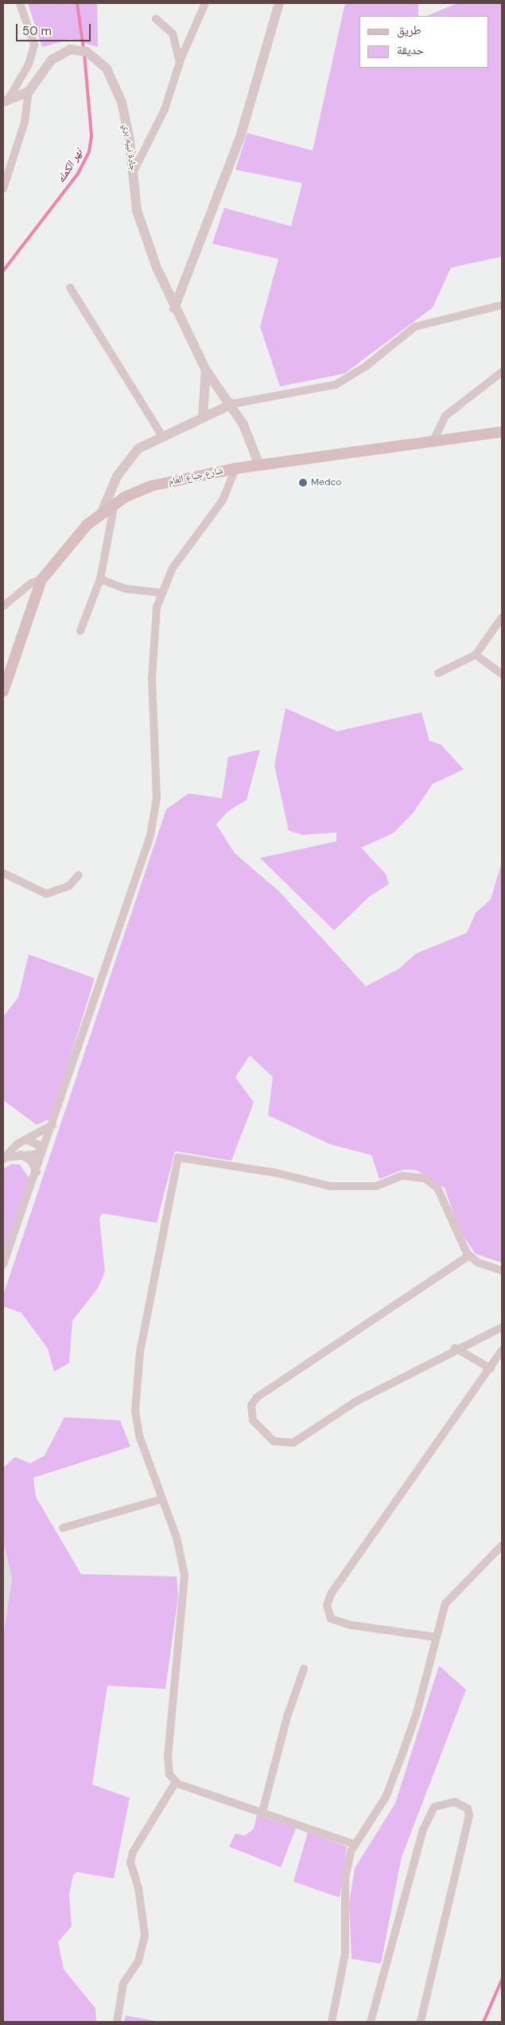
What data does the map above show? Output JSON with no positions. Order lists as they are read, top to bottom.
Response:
{
  "streets": {
    "main road": ["شارع جباع العام"],
    "street": ["جادة نبيه بري"]
  },
  "crossings": [
    ["جادة نبيه بري", "شارع جباع العام"]
  ],
  "water": ["نهر الكمله"],
  "places": ["Medco"],
  "legend": ["طريق", "حديقة"],
  "scale_bar": "50 m"
}
